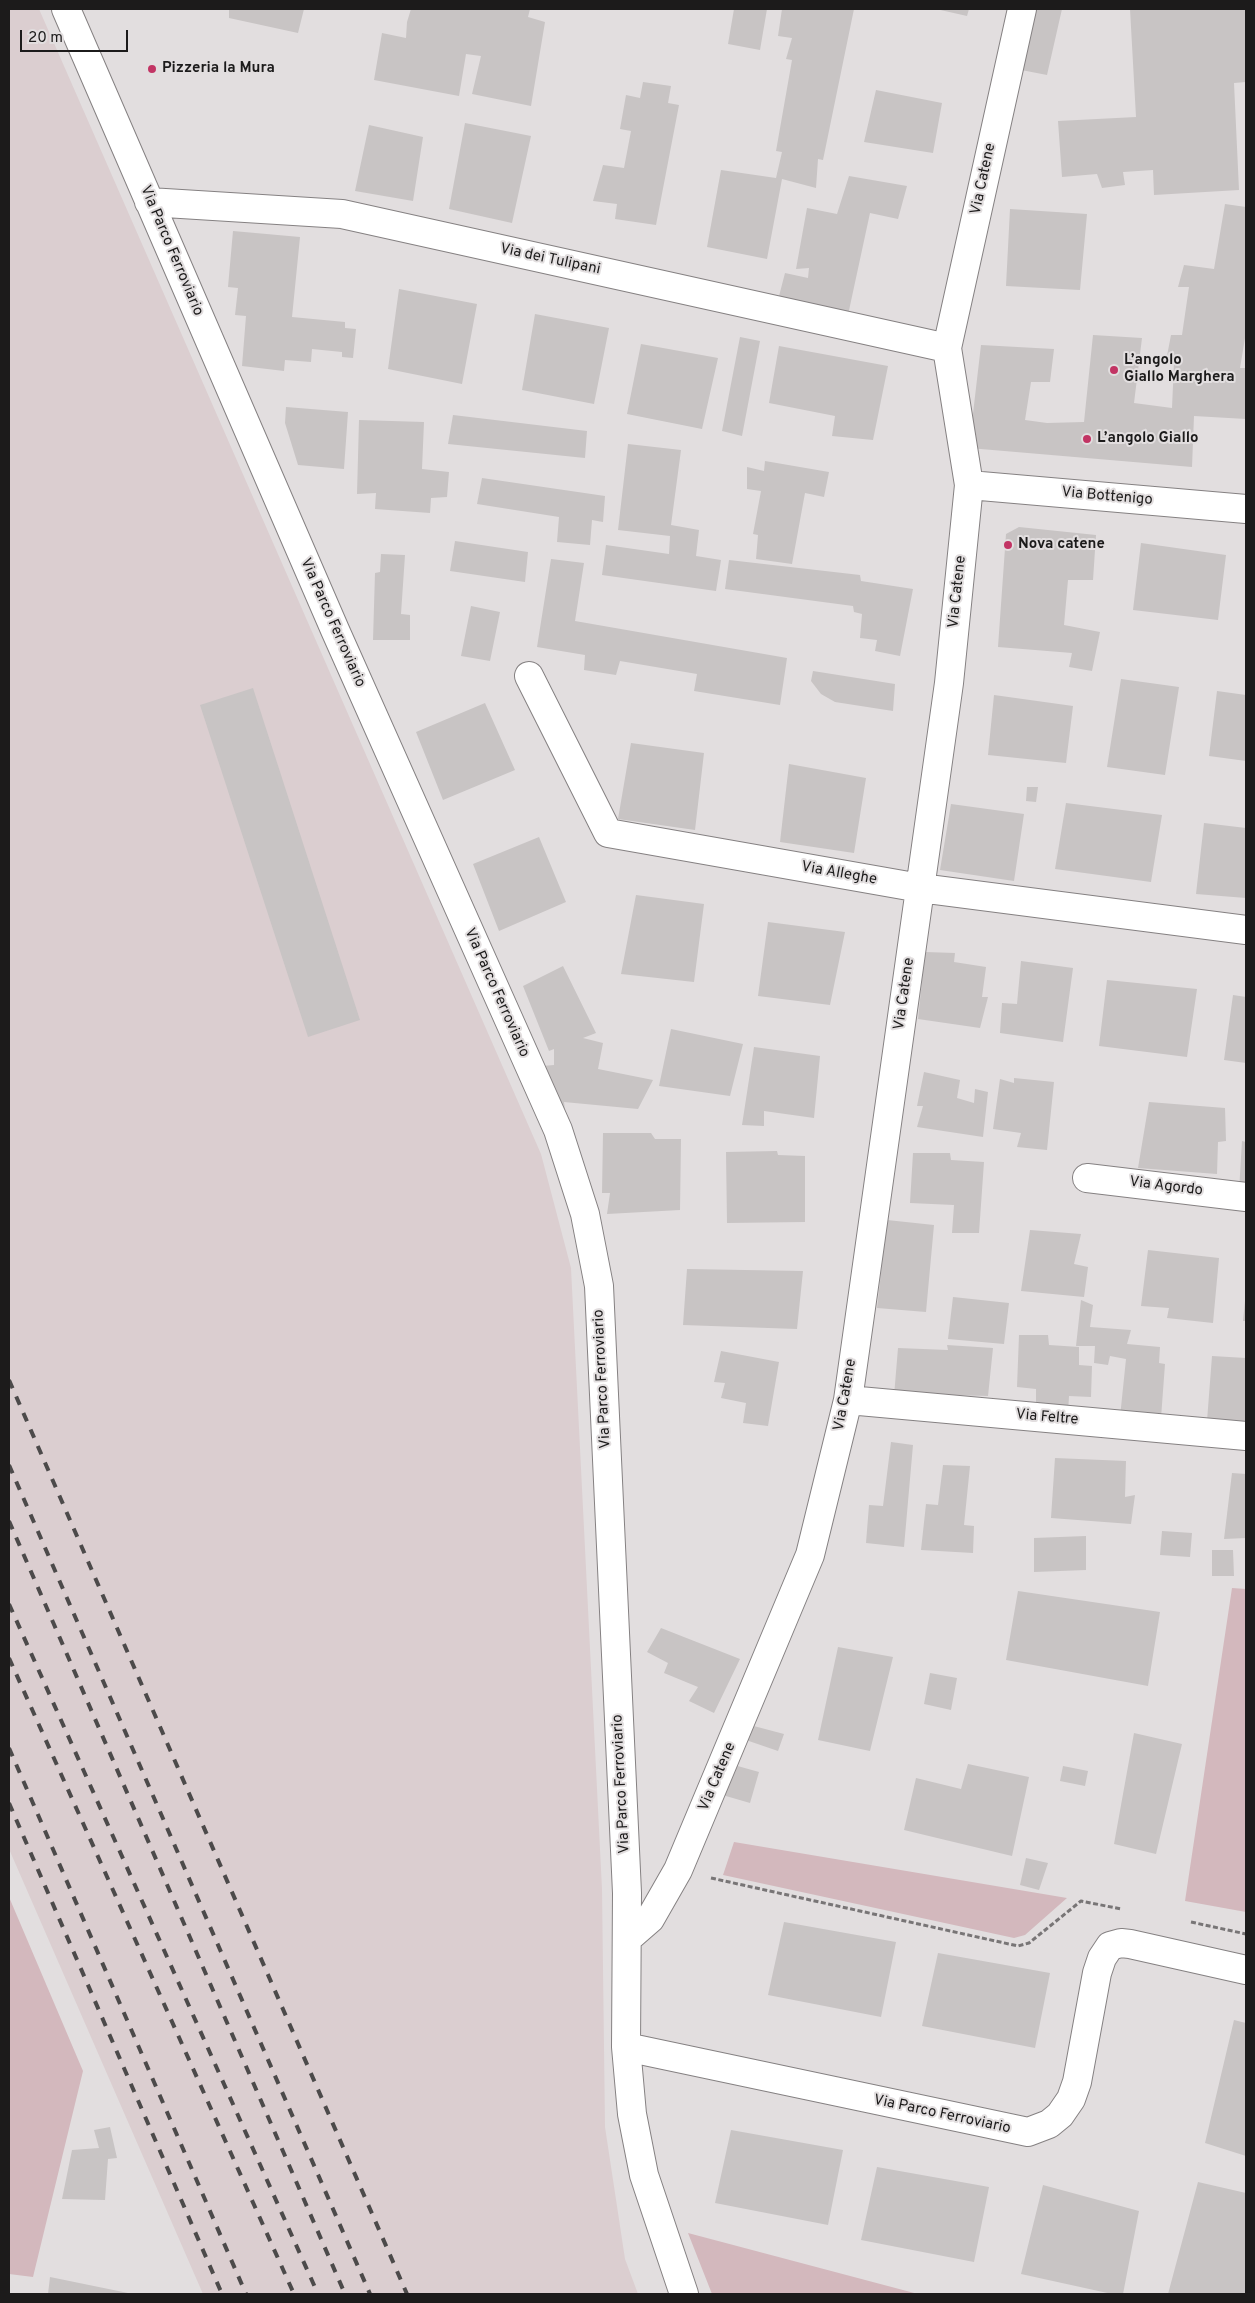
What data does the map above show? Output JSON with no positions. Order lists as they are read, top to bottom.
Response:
{
  "streets": {
    "street": [
      "Via Catene",
      "Via Parco Ferroviario",
      "Via dei Tulipani",
      "Via Bottenigo",
      "Via Alleghe",
      "Via Agordo",
      "Via Feltre"
    ]
  },
  "crossings": [
    ["Via Catene", "Via Parco Ferroviario"],
    ["Via Catene", "Via dei Tulipani"],
    ["Via Catene", "Via Bottenigo"],
    ["Via Catene", "Via Alleghe"],
    ["Via Catene", "Via Feltre"],
    ["Via Parco Ferroviario", "Via dei Tulipani"]
  ],
  "places": [
    "Pizzeria la Mura",
    "L’angolo Giallo Marghera",
    "L’angolo Giallo",
    "Nova catene"
  ],
  "scale_bar": "20 m"
}
